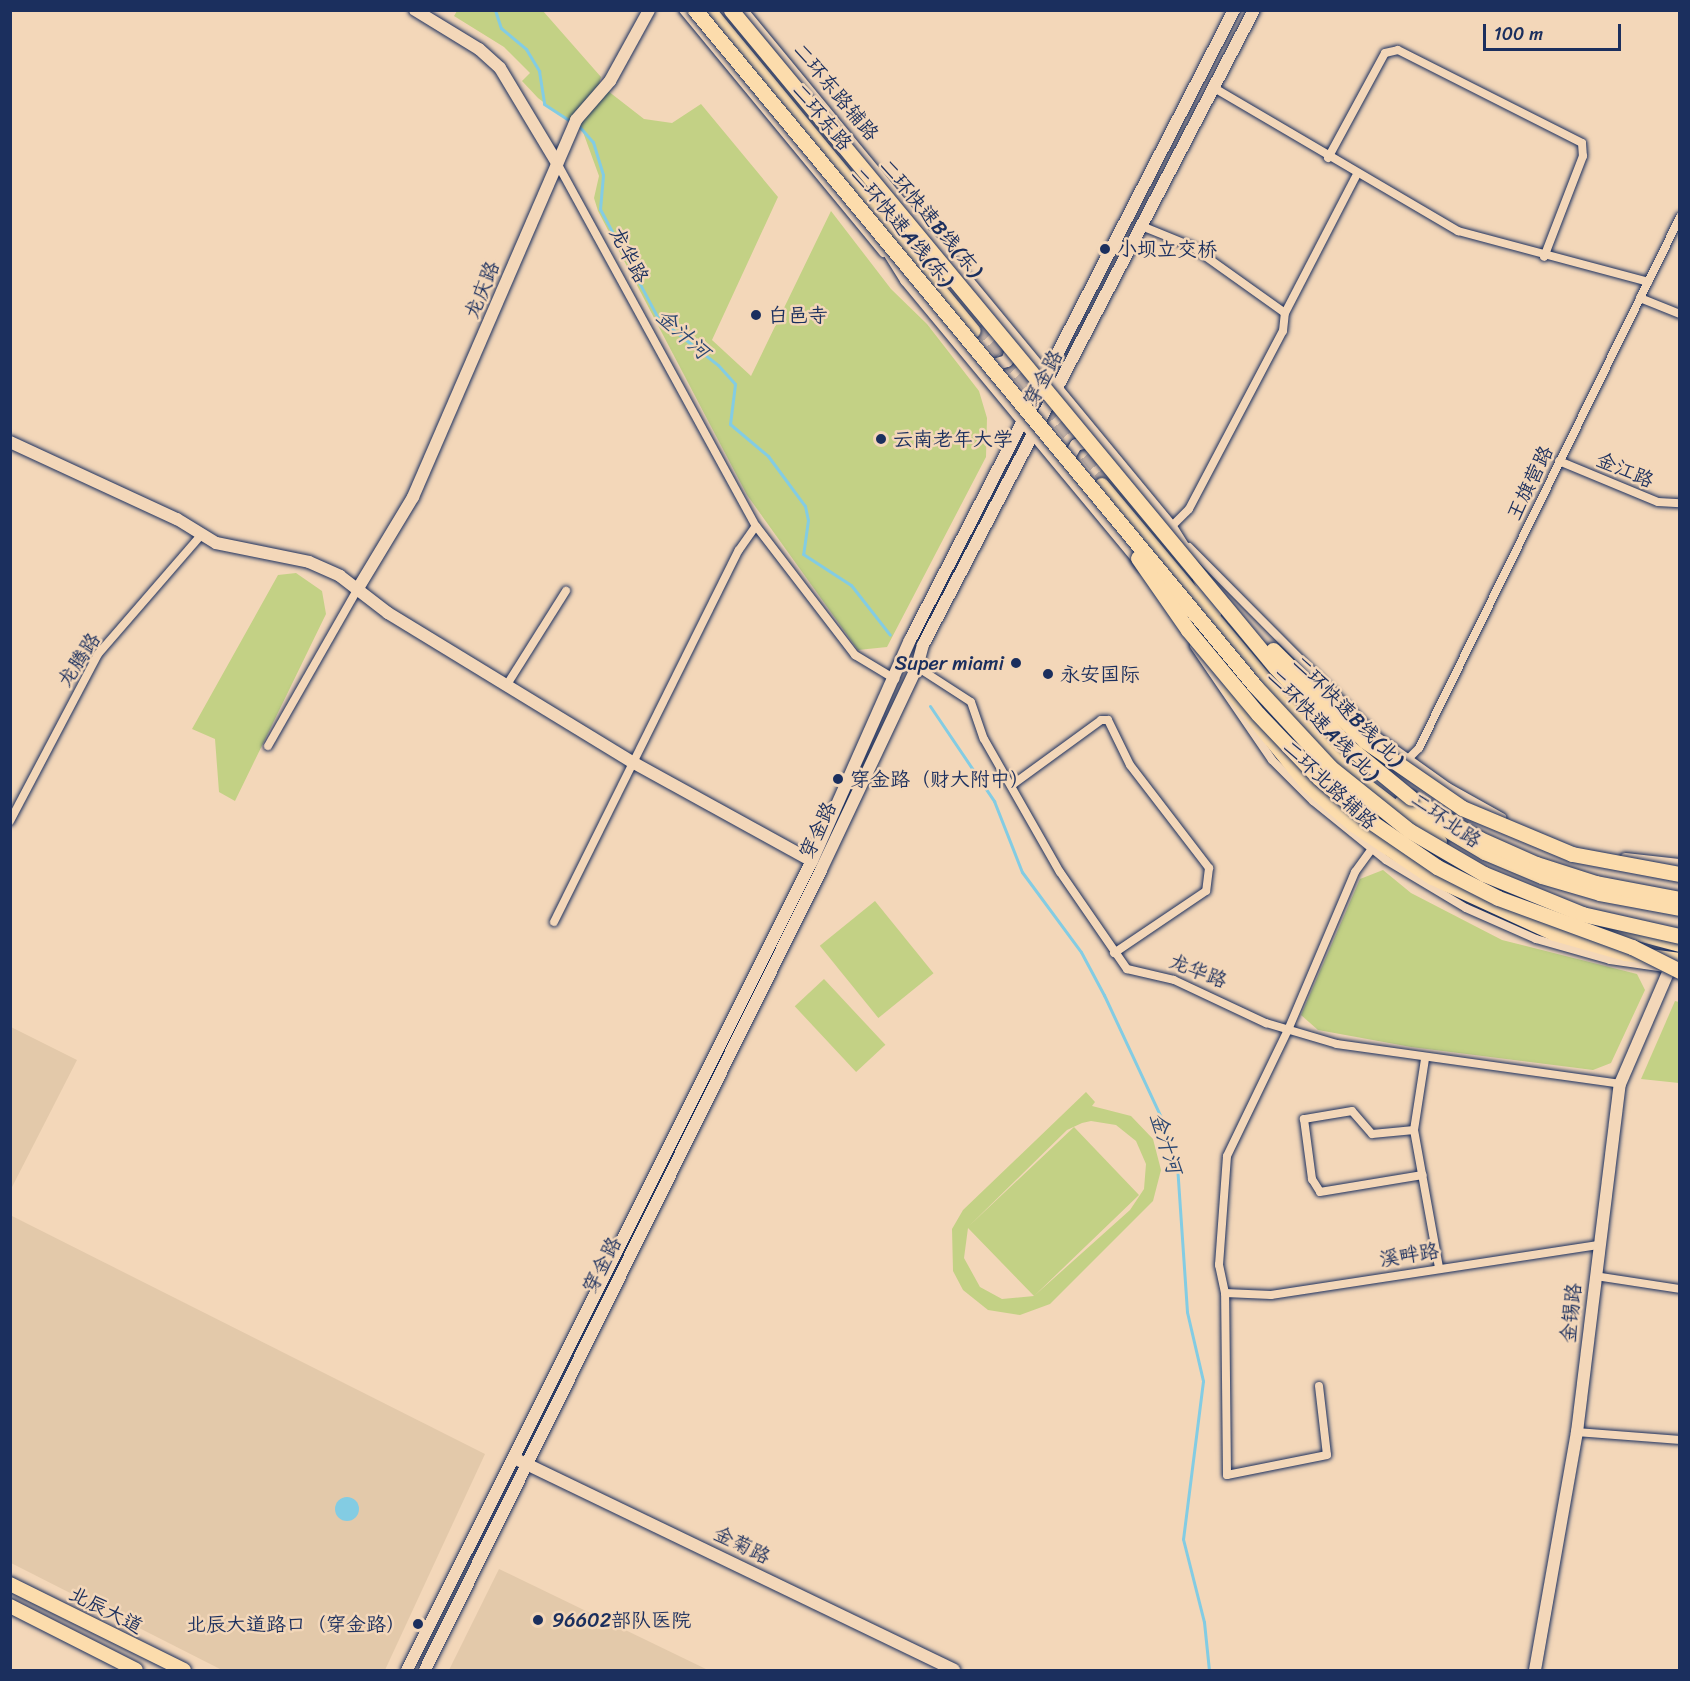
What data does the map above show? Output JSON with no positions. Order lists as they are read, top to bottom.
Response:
{
  "streets": {
    "highway": [
      "二环快速B线(东)",
      "二环快速A线(东)",
      "二环快速B线(北)",
      "二环快速A线(北)"
    ],
    "main road": ["二环东路", "二环北路", "北辰大道"],
    "street": [
      "二环东路辅路",
      "龙华路",
      "龙庆路",
      "穿金路",
      "金江路",
      "王旗营路",
      "龙腾路",
      "二环北路辅路",
      "溪畔路",
      "金锡路",
      "金菊路"
    ]
  },
  "crossings": [
    ["二环东路辅路", "二环快速B线(东)"],
    ["二环东路辅路", "穿金路"],
    ["二环东路辅路", "二环快速B线(北)"],
    ["二环快速B线(东)", "二环快速B线(北)"],
    ["二环快速A线(东)", "二环快速A线(北)"],
    ["二环快速A线(东)", "二环北路辅路"],
    ["龙华路", "龙庆路"],
    ["龙华路", "穿金路"],
    ["龙华路", "金锡路"],
    ["穿金路", "金菊路"],
    ["金江路", "王旗营路"],
    ["二环快速A线(北)", "二环北路辅路"],
    ["二环北路辅路", "金锡路"],
    ["溪畔路", "金锡路"]
  ],
  "water": ["金汁河"],
  "places": [
    "小坝立交桥",
    "白邑寺",
    "云南老年大学",
    "Super miami",
    "永安国际",
    "穿金路（财大附中）",
    "96602部队医院",
    "北辰大道路口（穿金路）"
  ],
  "scale_bar": "100 m"
}
